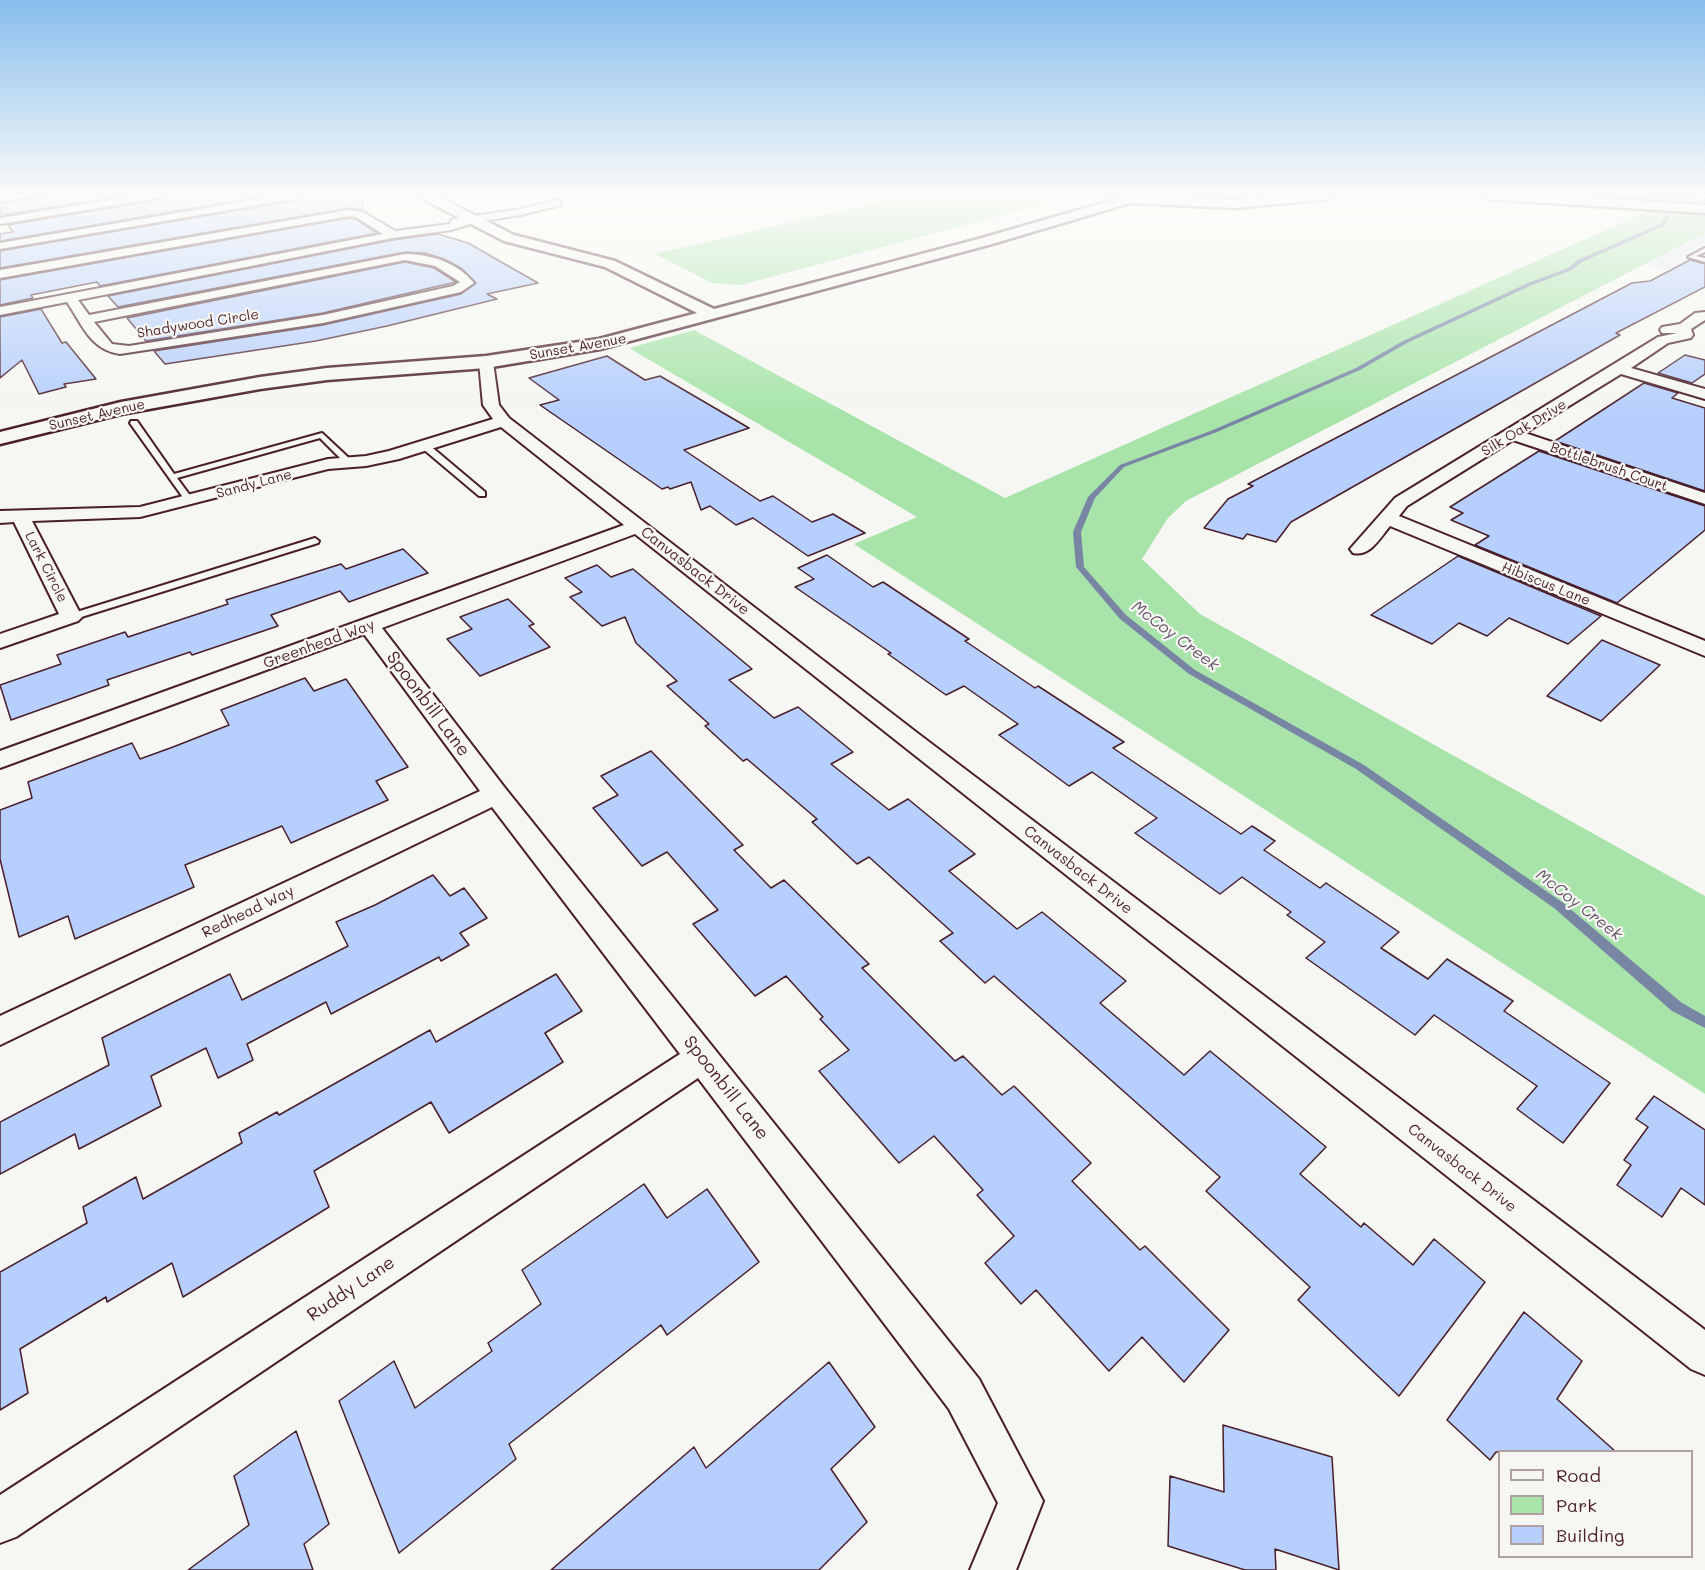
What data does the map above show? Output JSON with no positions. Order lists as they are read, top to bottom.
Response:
{
  "streets": {
    "main road": ["Sunset Avenue"],
    "street": [
      "Shadywood Circle",
      "Silk Oak Drive",
      "Bottlebrush Court",
      "Sandy Lane",
      "Lark Circle",
      "Canvasback Drive",
      "Hibiscus Lane",
      "Greenhead Way",
      "Spoonbill Lane",
      "Redhead Way",
      "Ruddy Lane"
    ]
  },
  "crossings": [
    ["Sunset Avenue", "Canvasback Drive"],
    ["Silk Oak Drive", "Bottlebrush Court"],
    ["Silk Oak Drive", "Hibiscus Lane"],
    ["Sandy Lane", "Lark Circle"],
    ["Sandy Lane", "Canvasback Drive"],
    ["Canvasback Drive", "Greenhead Way"],
    ["Greenhead Way", "Spoonbill Lane"],
    ["Spoonbill Lane", "Redhead Way"],
    ["Spoonbill Lane", "Ruddy Lane"]
  ],
  "water": ["McCoy Creek"],
  "legend": ["Road", "Park", "Building"]
}
